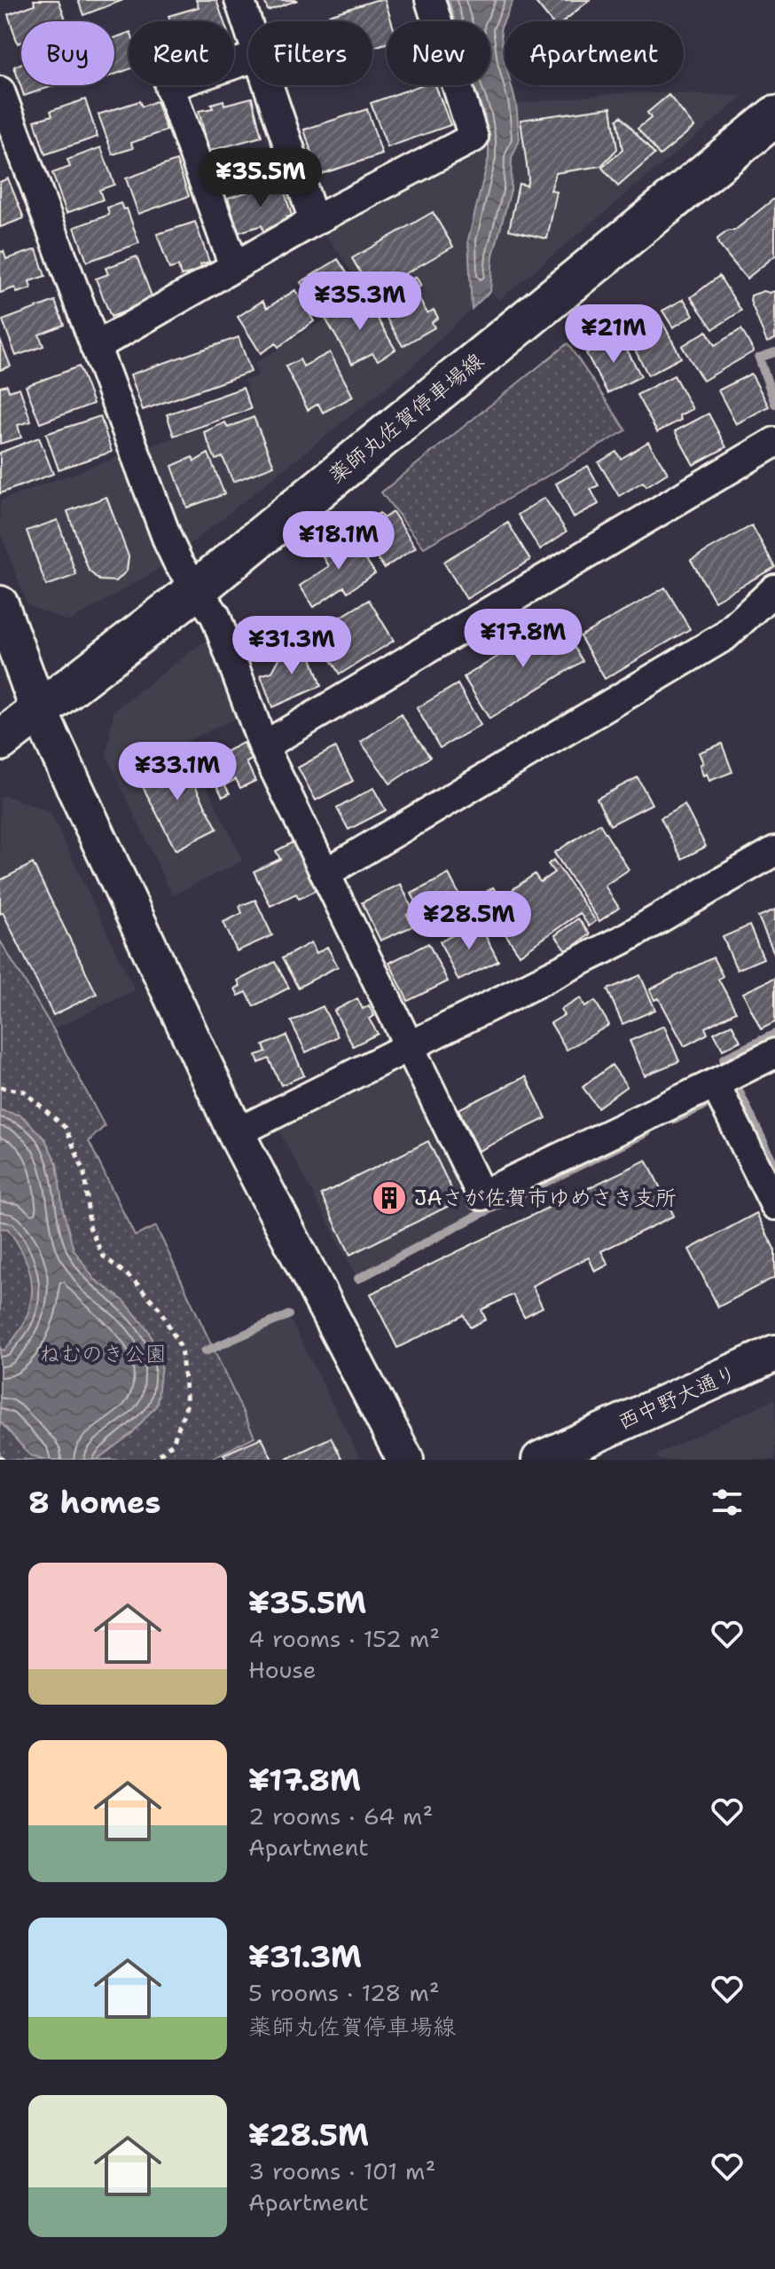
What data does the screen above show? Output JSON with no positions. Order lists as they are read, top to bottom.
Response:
{
  "streets": {
    "main road": ["薬師丸佐賀停車場線"],
    "street": ["西中野大通り"]
  },
  "parks": ["ねむのき公園"],
  "places": {
    "building": ["JAさが佐賀市ゆめさき支所"]
  },
  "page": {
    "chip": [
      "Buy",
      "Rent",
      "Filters",
      "New",
      "Apartment"
    ],
    "price": [
      "¥35.5M",
      "¥35.3M",
      "¥21M",
      "¥18.1M",
      "¥17.8M",
      "¥31.3M",
      "¥33.1M",
      "¥28.5M"
    ],
    "heading": "8 homes",
    "list": [
      {
        "name": "¥35.5M",
        "note": "4 rooms · 152 m² · House"
      },
      {
        "name": "¥17.8M",
        "note": "2 rooms · 64 m² · Apartment"
      },
      {
        "name": "¥31.3M",
        "note": "5 rooms · 128 m² · 薬師丸佐賀停車場線"
      },
      {
        "name": "¥28.5M",
        "note": "3 rooms · 101 m² · Apartment"
      }
    ]
  }
}
